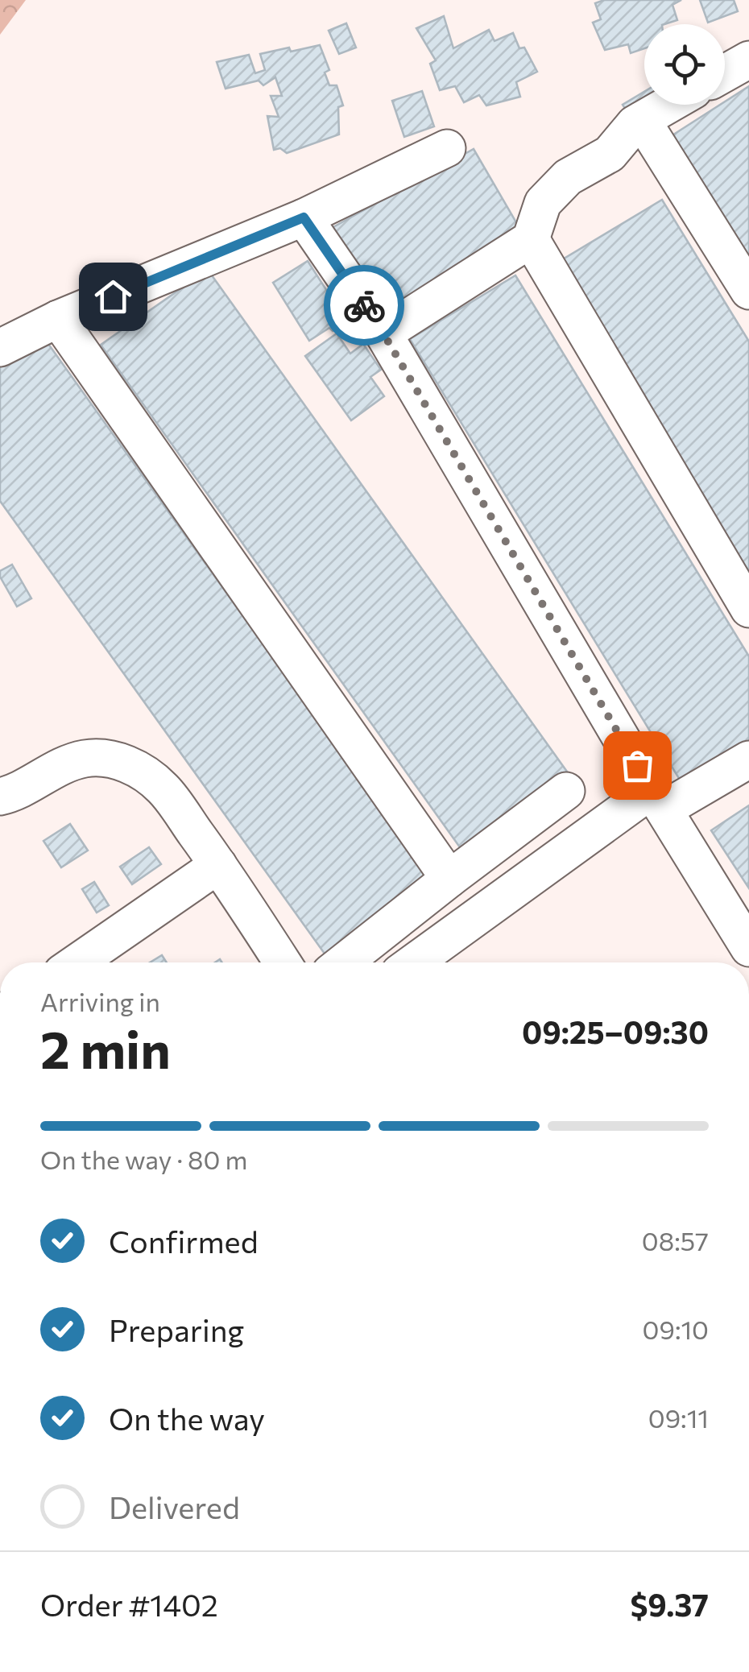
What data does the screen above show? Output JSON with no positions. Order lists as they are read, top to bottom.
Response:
{
  "page": {
    "heading": ["2 min", "Arriving in", "09:25–09:30"],
    "panel": ["Order #1402", "$9.37"],
    "bar": "On the way · 80 m",
    "list": [
      ["Confirmed", "08:57"],
      ["Preparing", "09:10"],
      ["On the way", "09:11"],
      "Delivered"
    ]
  }
}
